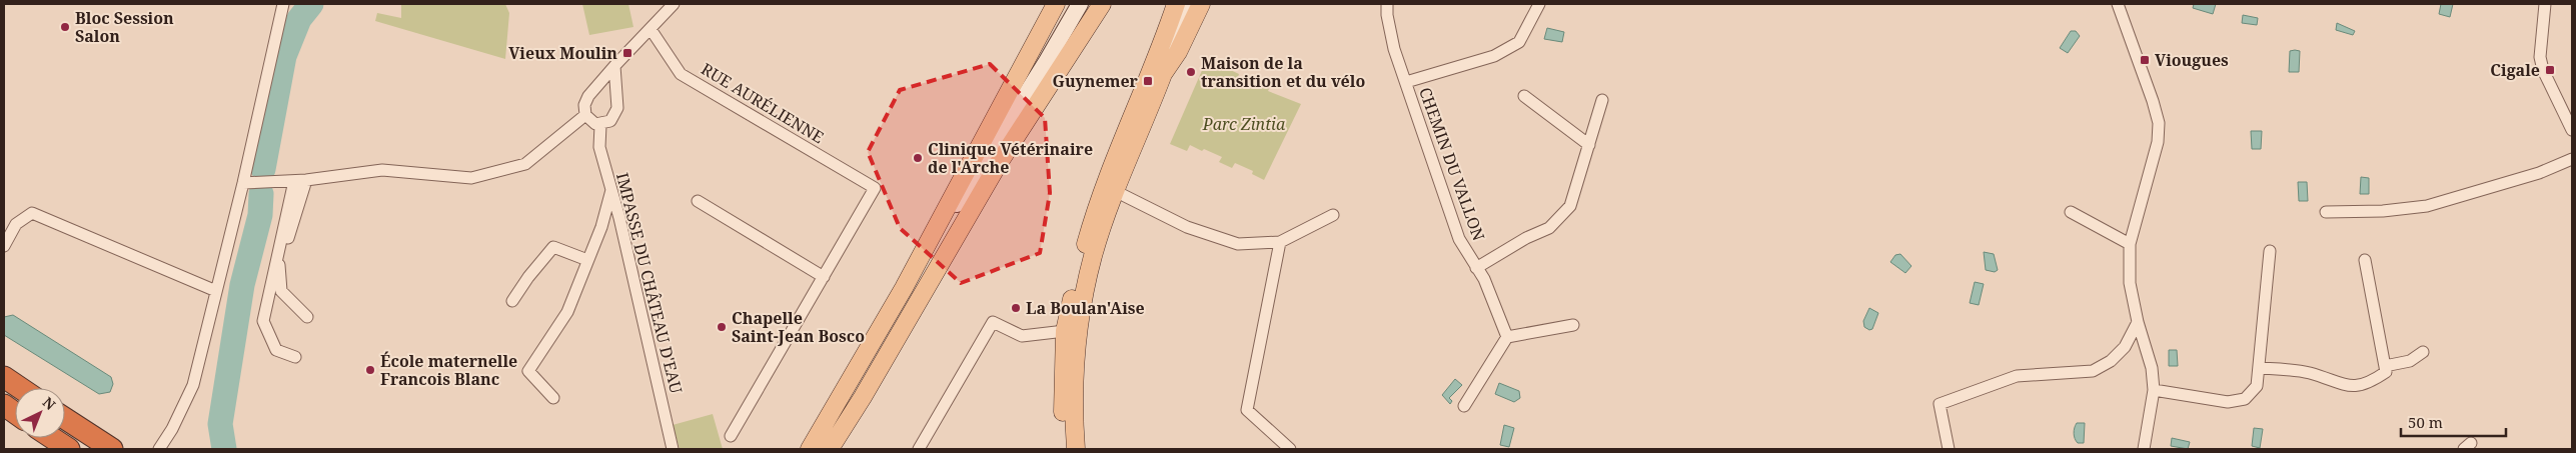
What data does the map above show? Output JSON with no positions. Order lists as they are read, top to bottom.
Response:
{
  "streets": {
    "street": ["RUE AURÉLIENNE", "CHEMIN DU VALLON", "IMPASSE DU CHÂTEAU D'EAU"]
  },
  "parks": ["Parc Zintia"],
  "places": {
    "other": [
      "Bloc Session Salon",
      "Maison de la transition et du vélo",
      "Clinique Vétérinaire de l'Arche",
      "La Boulan'Aise",
      "Chapelle Saint-Jean Bosco",
      "École maternelle Francois Blanc"
    ],
    "transit": [
      "Vieux Moulin",
      "Viougues",
      "Cigale",
      "Guynemer"
    ]
  },
  "scale_bar": "50 m",
  "north": "top right"
}
